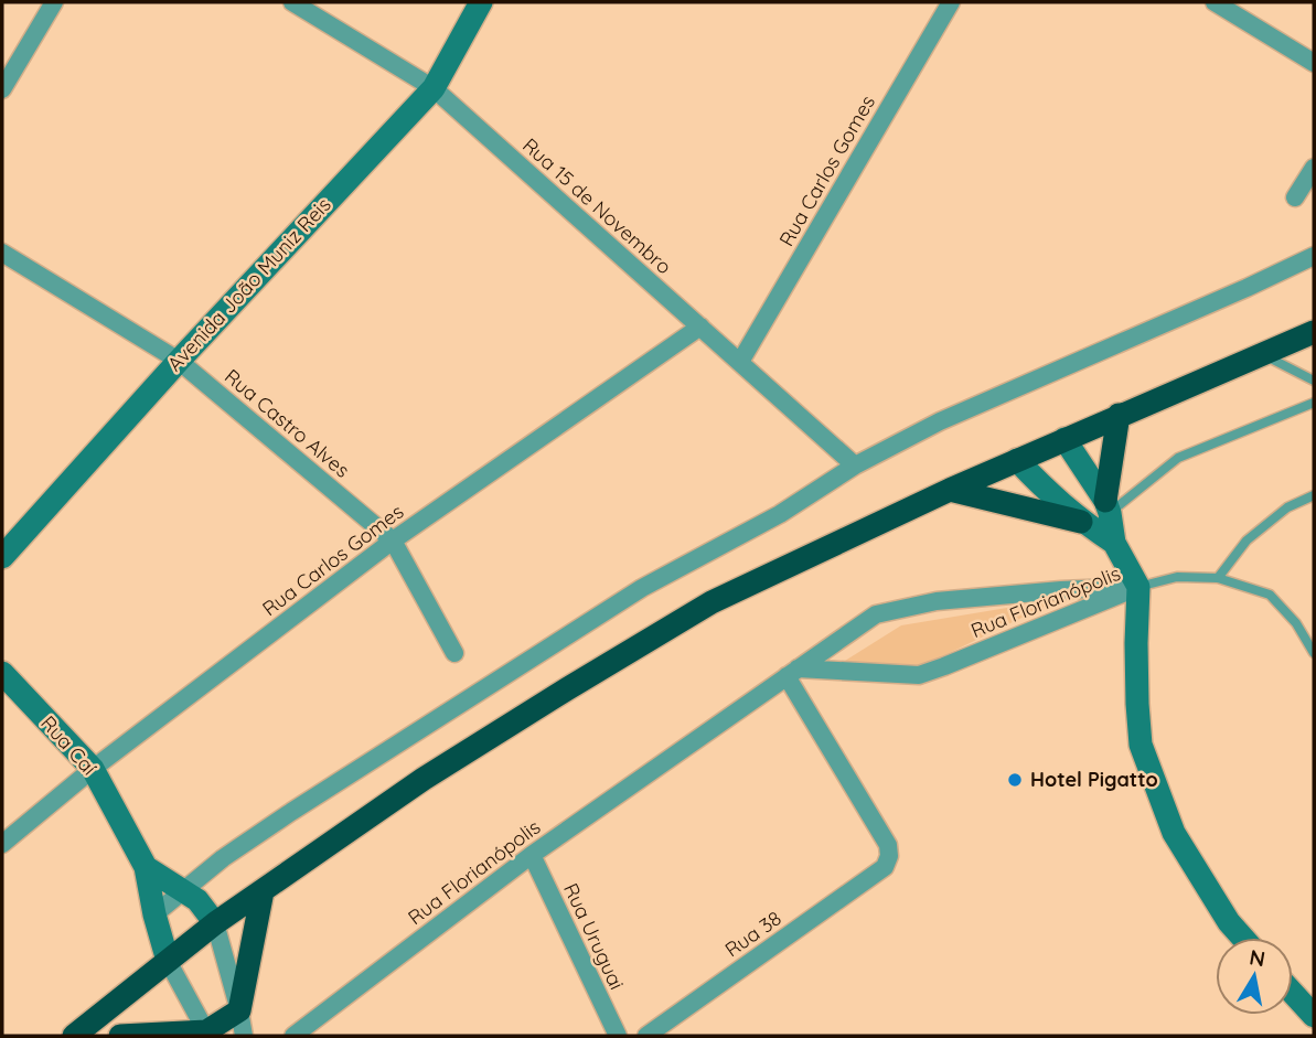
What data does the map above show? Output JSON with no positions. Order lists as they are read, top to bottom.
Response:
{
  "streets": {
    "street": [
      "Rua Carlos Gomes",
      "Rua 15 de Novembro",
      "Avenida João Muniz Reis",
      "Rua Castro Alves",
      "Rua Florianópolis",
      "Rua Caí",
      "Rua 38",
      "Rua Uruguai"
    ]
  },
  "crossings": [
    ["Rua Carlos Gomes", "Rua 15 de Novembro"],
    ["Rua Carlos Gomes", "Rua Castro Alves"],
    ["Rua Carlos Gomes", "Rua Caí"],
    ["Rua 15 de Novembro", "Avenida João Muniz Reis"],
    ["Avenida João Muniz Reis", "Rua Castro Alves"],
    ["Rua Florianópolis", "Rua 38"],
    ["Rua Florianópolis", "Rua Uruguai"]
  ],
  "places": ["Hotel Pigatto"],
  "north": "top"
}
